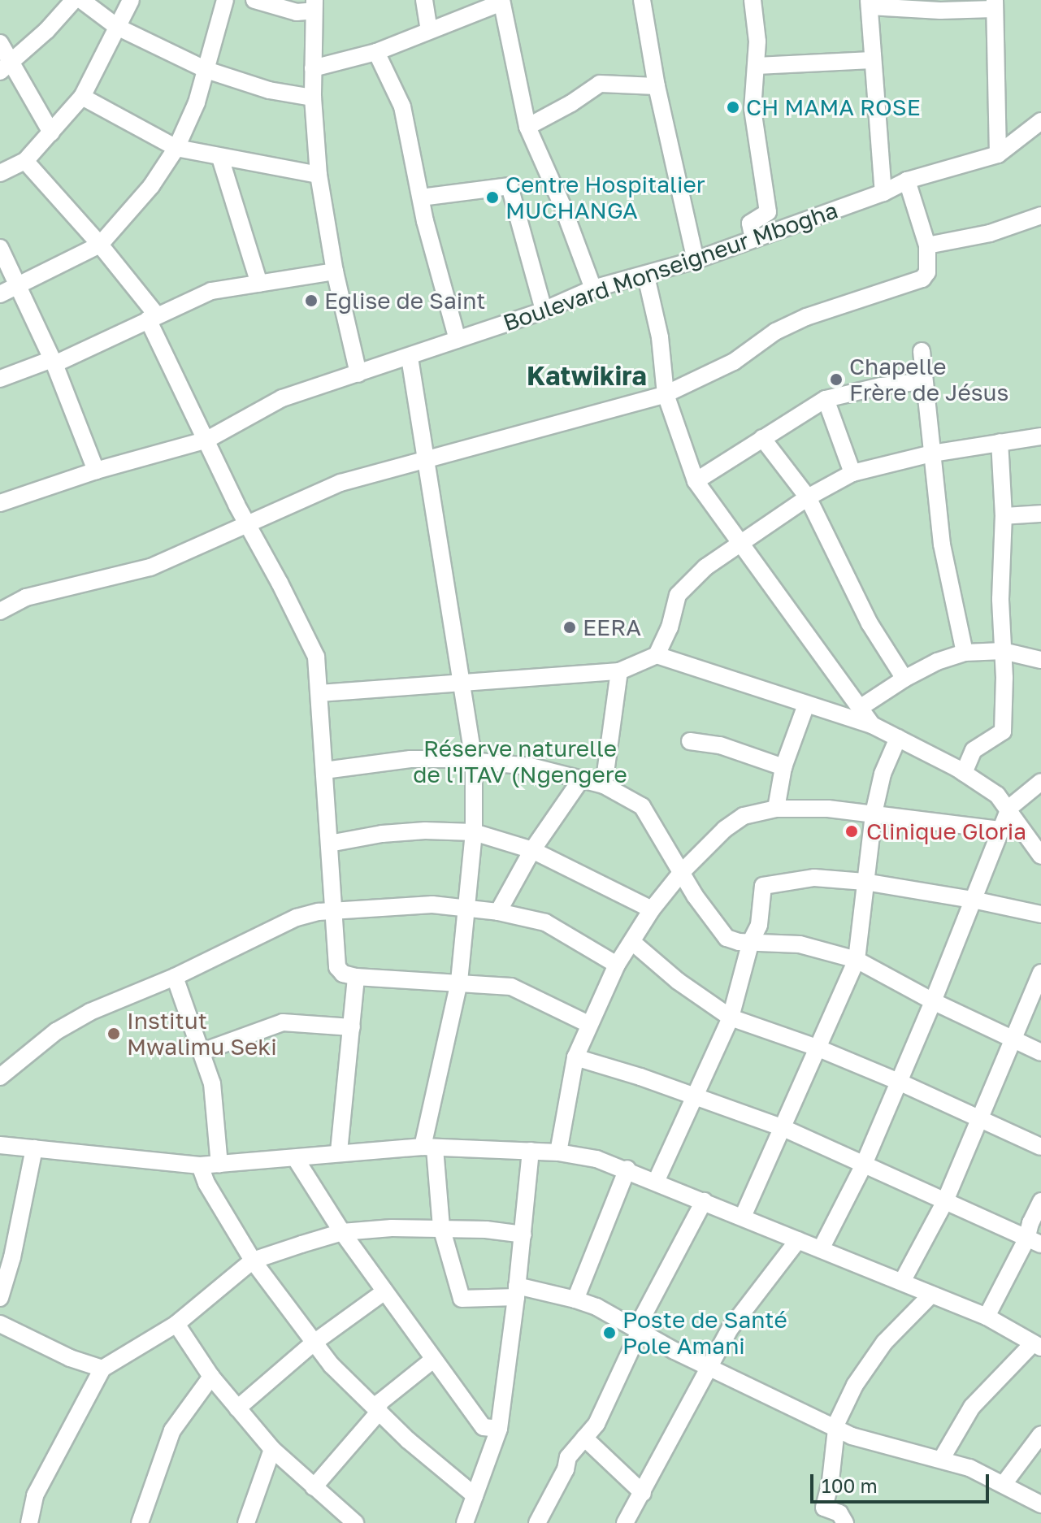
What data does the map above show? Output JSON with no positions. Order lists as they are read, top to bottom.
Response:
{
  "streets": {
    "street": ["Boulevard Monseigneur Mbogha"]
  },
  "districts": ["Katwikira"],
  "parks": ["Réserve naturelle de l'ITAV (Ngengere"],
  "places": [
    "CH MAMA ROSE",
    "Centre Hospitalier MUCHANGA",
    "Eglise de Saint",
    "Chapelle Frère de Jésus",
    "EERA",
    "Clinique Gloria",
    "Institut Mwalimu Seki",
    "Poste de Santé Pole Amani"
  ],
  "scale_bar": "100 m"
}
